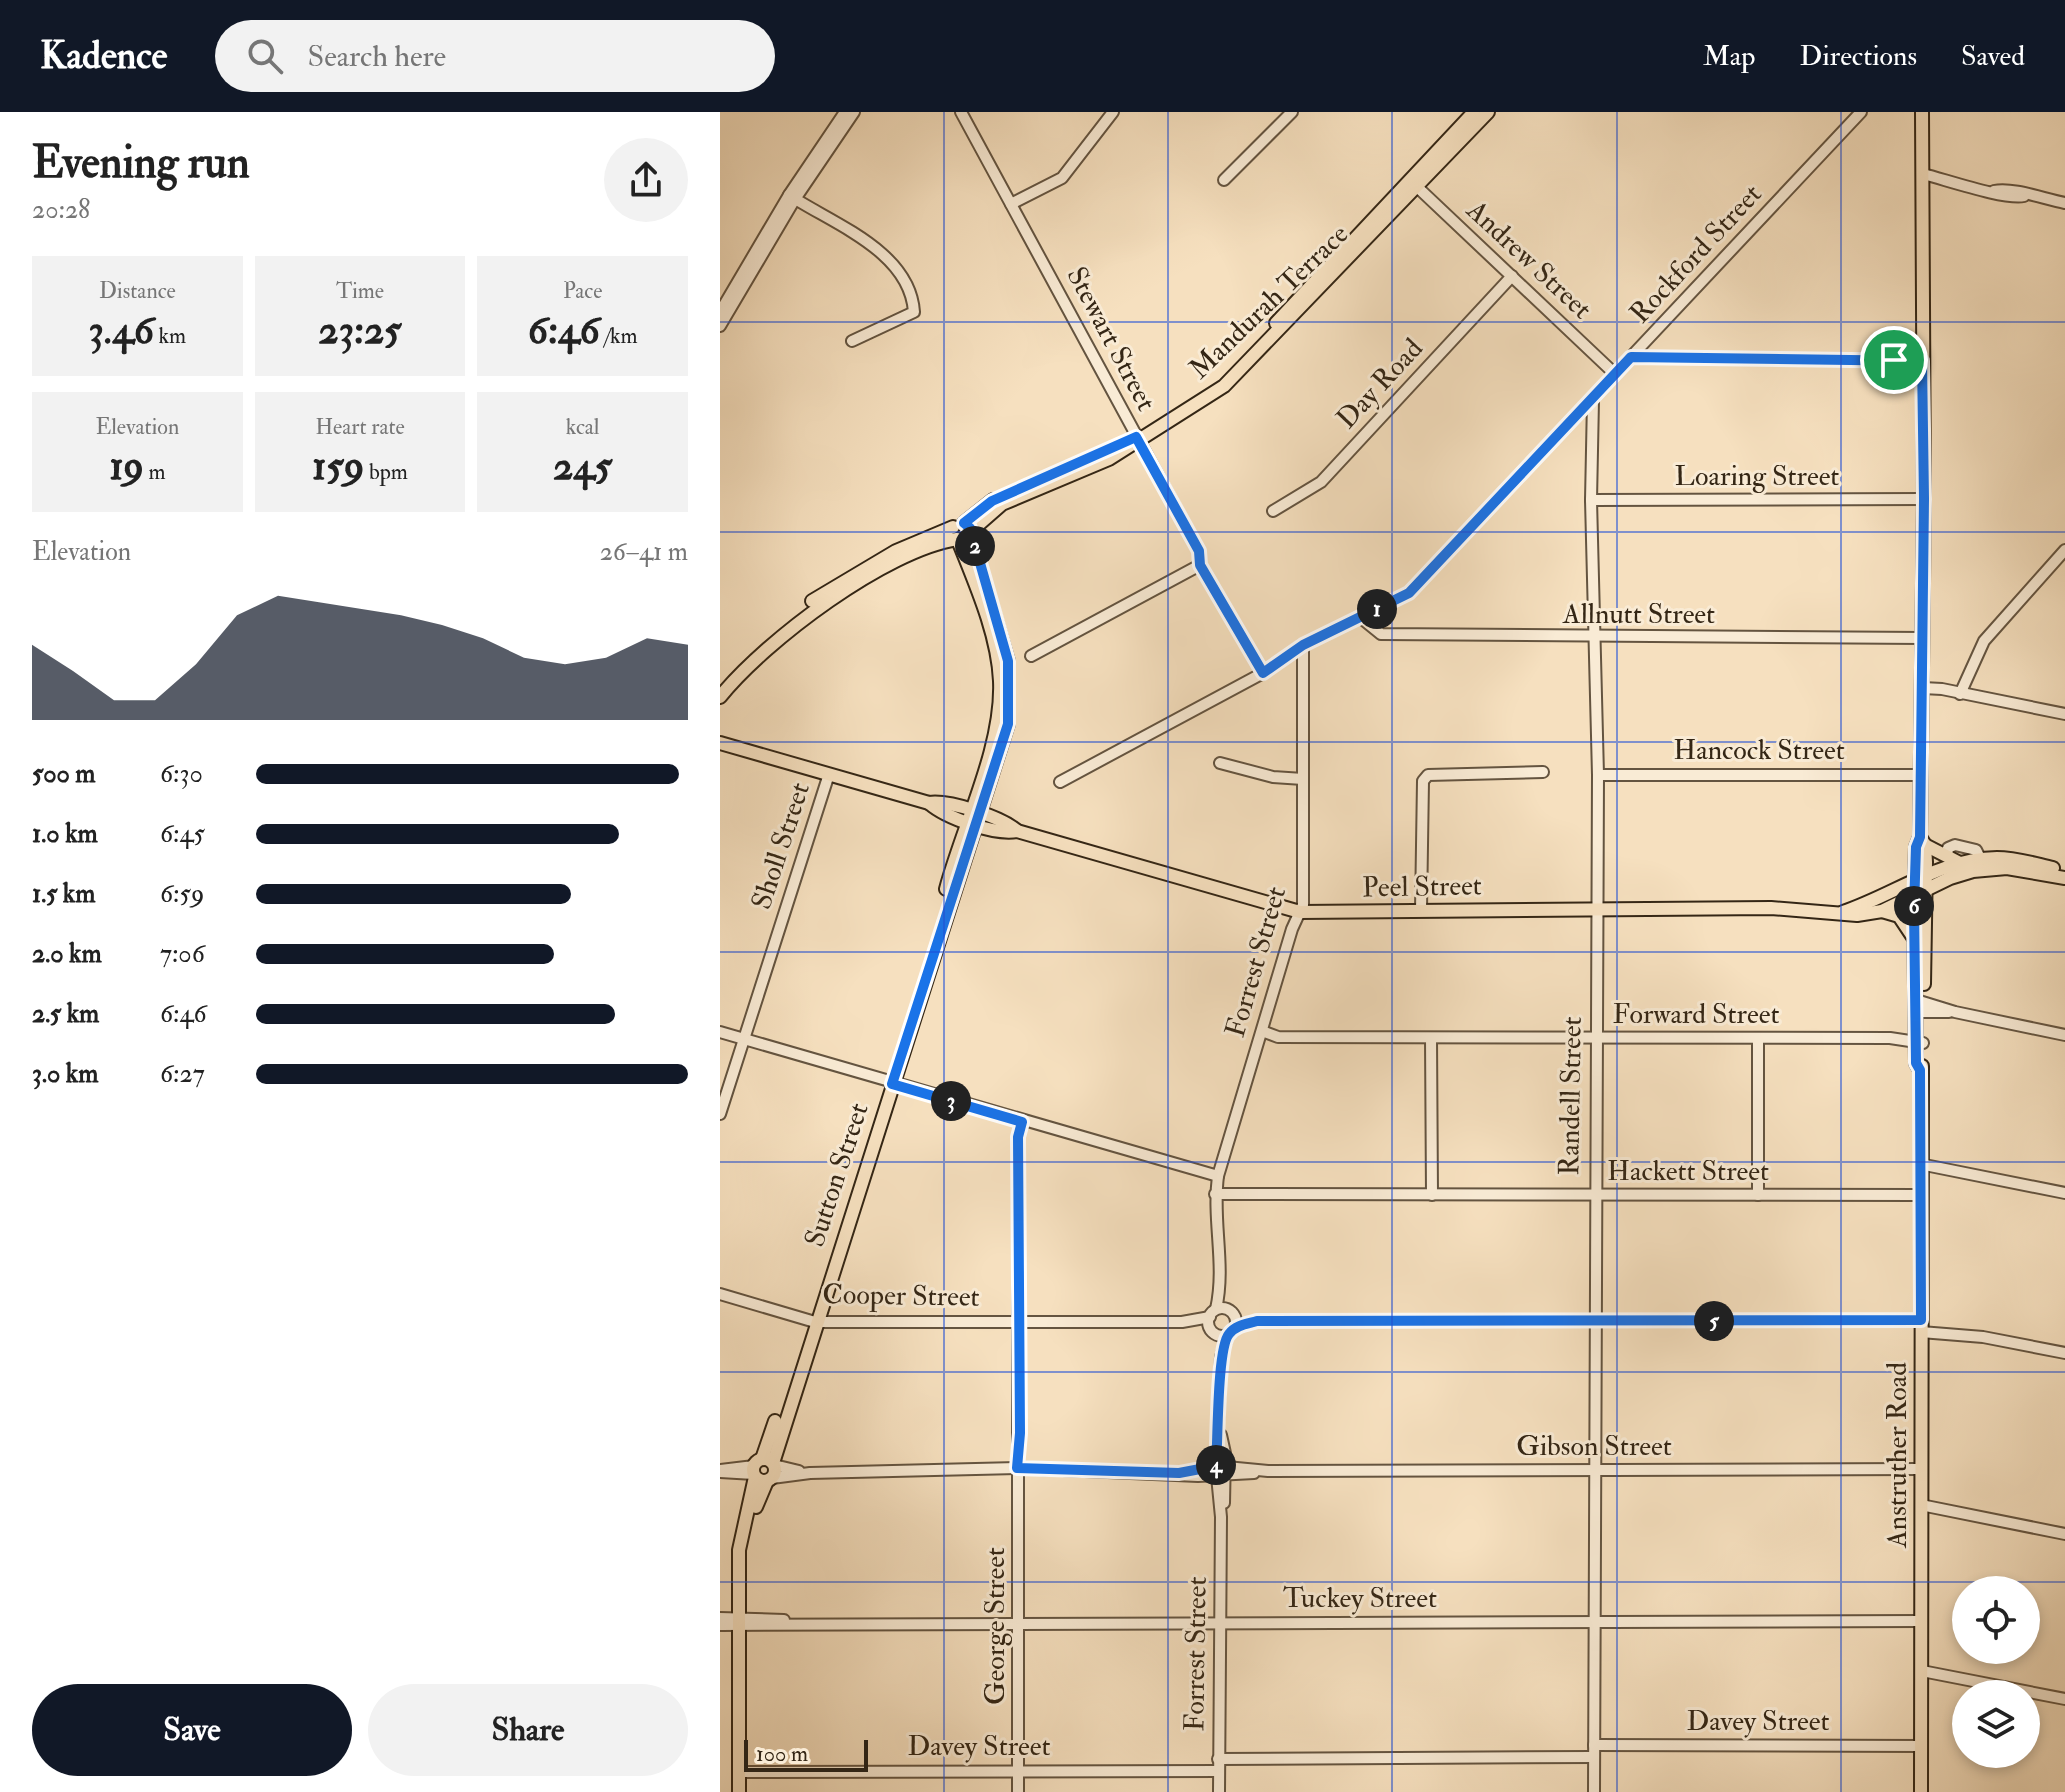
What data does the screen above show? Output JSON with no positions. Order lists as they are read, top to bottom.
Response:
{
  "streets": {
    "main road": [
      "Mandurah Terrace",
      "Peel Street",
      "Sutton Street",
      "Anstruther Road"
    ],
    "street": [
      "Rockford Street",
      "Andrew Street",
      "Stewart Street",
      "Day Road",
      "Loaring Street",
      "Allnutt Street",
      "Hancock Street",
      "Sholl Street",
      "Forrest Street",
      "Forward Street",
      "Randell Street",
      "Hackett Street",
      "Cooper Street",
      "Gibson Street",
      "Tuckey Street",
      "George Street",
      "Davey Street"
    ]
  },
  "crossings": [
    ["Rockford Street", "Andrew Street"],
    ["Rockford Street", "Stewart Street"],
    ["Rockford Street", "Allnutt Street"],
    ["Rockford Street", "Forrest Street"],
    ["Rockford Street", "Randell Street"],
    ["Andrew Street", "Mandurah Terrace"],
    ["Andrew Street", "Day Road"],
    ["Mandurah Terrace", "Stewart Street"],
    ["Mandurah Terrace", "Sutton Street"],
    ["Loaring Street", "Randell Street"],
    ["Loaring Street", "Anstruther Road"],
    ["Allnutt Street", "Randell Street"],
    ["Allnutt Street", "Anstruther Road"],
    ["Hancock Street", "Randell Street"],
    ["Hancock Street", "Anstruther Road"],
    ["Sholl Street", "Peel Street"],
    ["Peel Street", "Forrest Street"],
    ["Peel Street", "Randell Street"],
    ["Peel Street", "Sutton Street"],
    ["Peel Street", "Anstruther Road"],
    ["Forrest Street", "Forward Street"],
    ["Forrest Street", "Hackett Street"],
    ["Forrest Street", "Cooper Street"],
    ["Forrest Street", "Gibson Street"],
    ["Forrest Street", "Tuckey Street"],
    ["Forrest Street", "Davey Street"],
    ["Forward Street", "Randell Street"],
    ["Forward Street", "Anstruther Road"],
    ["Randell Street", "Hackett Street"],
    ["Randell Street", "Gibson Street"],
    ["Randell Street", "Tuckey Street"],
    ["Randell Street", "Davey Street"],
    ["Hackett Street", "Anstruther Road"],
    ["Sutton Street", "Cooper Street"],
    ["Sutton Street", "Gibson Street"],
    ["Sutton Street", "Tuckey Street"],
    ["Sutton Street", "Davey Street"],
    ["Cooper Street", "George Street"],
    ["Gibson Street", "Anstruther Road"],
    ["Gibson Street", "George Street"],
    ["Anstruther Road", "Tuckey Street"],
    ["Anstruther Road", "Davey Street"],
    ["Tuckey Street", "George Street"],
    ["George Street", "Davey Street"]
  ],
  "scale_bar": "100 m",
  "page": {
    "header": "Kadence",
    "search": "Search here",
    "nav": ["Map", "Directions", "Saved"],
    "heading": ["Evening run", "20:28"],
    "stats": [
      ["Distance", "3.46 km"],
      ["Time", "23:25"],
      ["Pace", "6:46 /km"],
      ["Elevation", "19 m"],
      ["Heart rate", "159 bpm"],
      ["kcal", "245"]
    ],
    "chart": ["Elevation", "26–41 m"],
    "pins": [
      "2",
      "1",
      "6",
      "3",
      "5",
      "4"
    ],
    "list": [
      {
        "name": "500 m",
        "note": "6:30"
      },
      {
        "name": "1.0 km",
        "note": "6:45"
      },
      {
        "name": "1.5 km",
        "note": "6:59"
      },
      {
        "name": "2.0 km",
        "note": "7:06"
      },
      {
        "name": "2.5 km",
        "note": "6:46"
      },
      {
        "name": "3.0 km",
        "note": "6:27"
      }
    ],
    "buttons": ["Save", "Share"],
    "scale": "100 m"
  }
}
